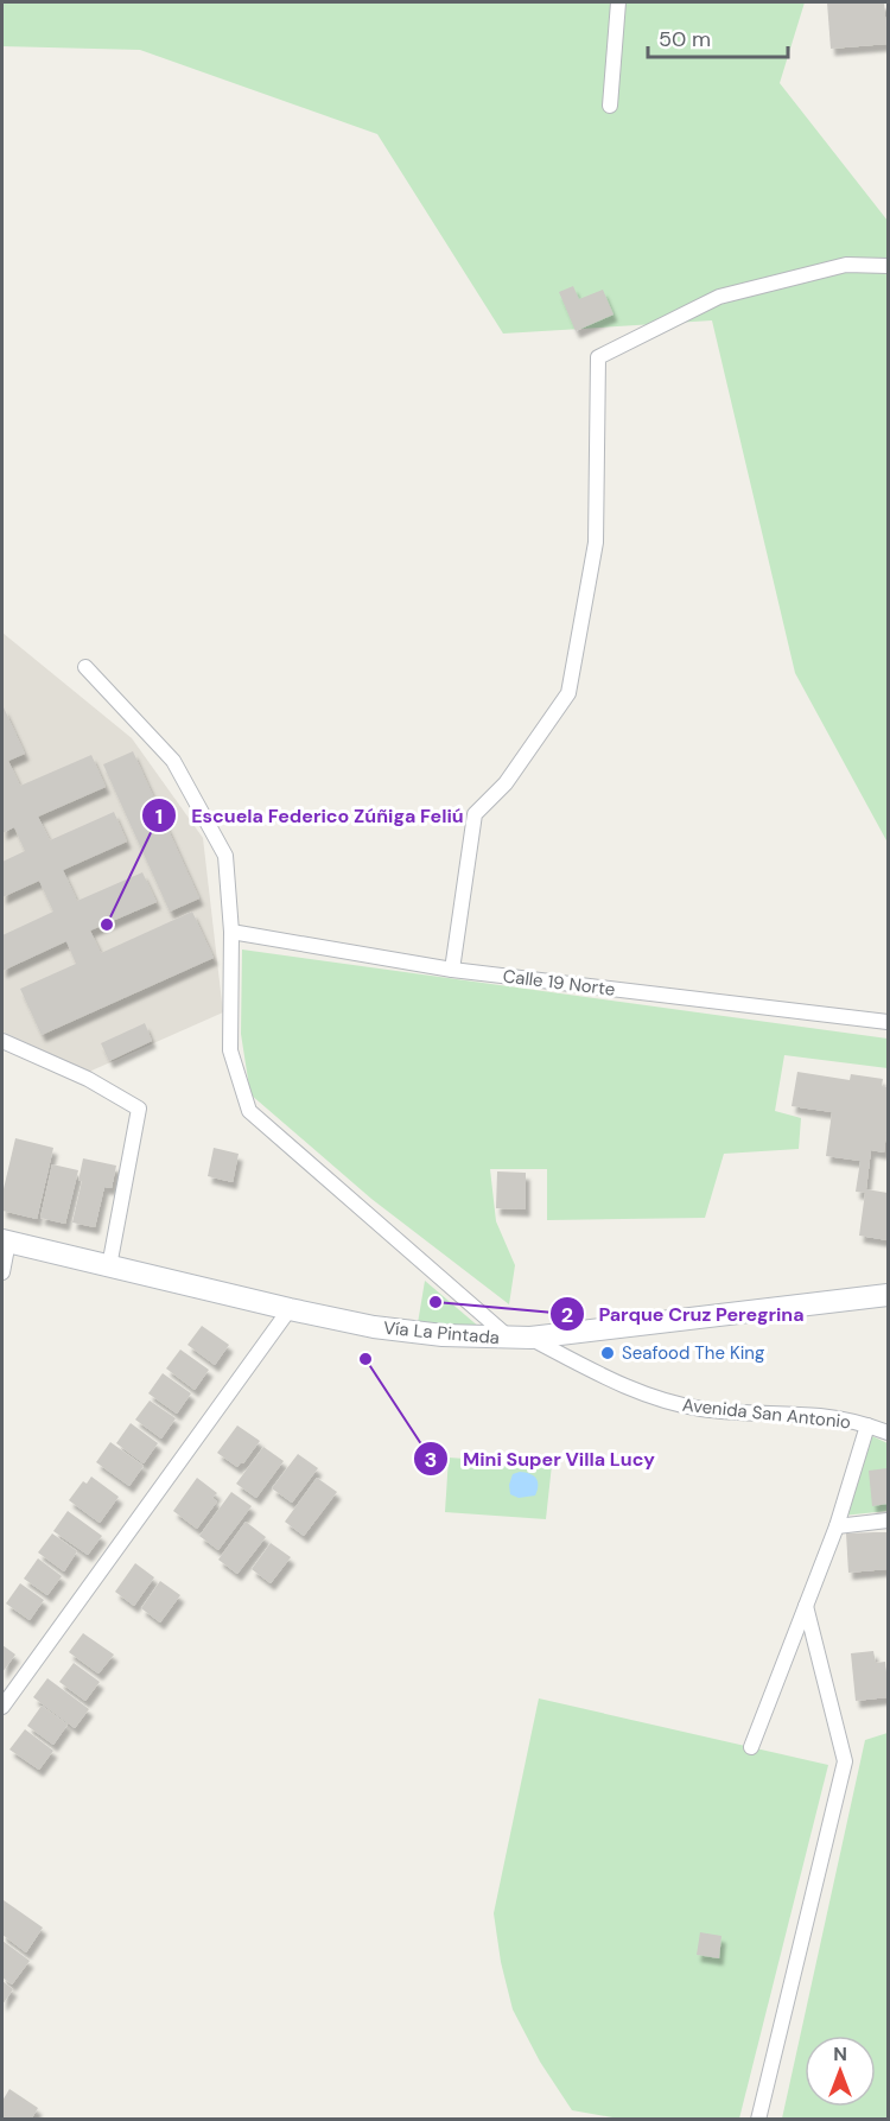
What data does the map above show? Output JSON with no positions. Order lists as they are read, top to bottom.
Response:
{
  "streets": {
    "main road": ["Vía La Pintada"],
    "street": ["Calle 19 Norte", "Avenida San Antonio"]
  },
  "crossings": [
    ["Calle 19 Norte", "Avenida San Antonio"],
    ["Vía La Pintada", "Avenida San Antonio"]
  ],
  "places": [
    "Escuela Federico Zúñiga Feliú",
    "Parque Cruz Peregrina",
    "Seafood The King",
    "Mini Super Villa Lucy"
  ],
  "scale_bar": "50 m",
  "north": "top"
}
